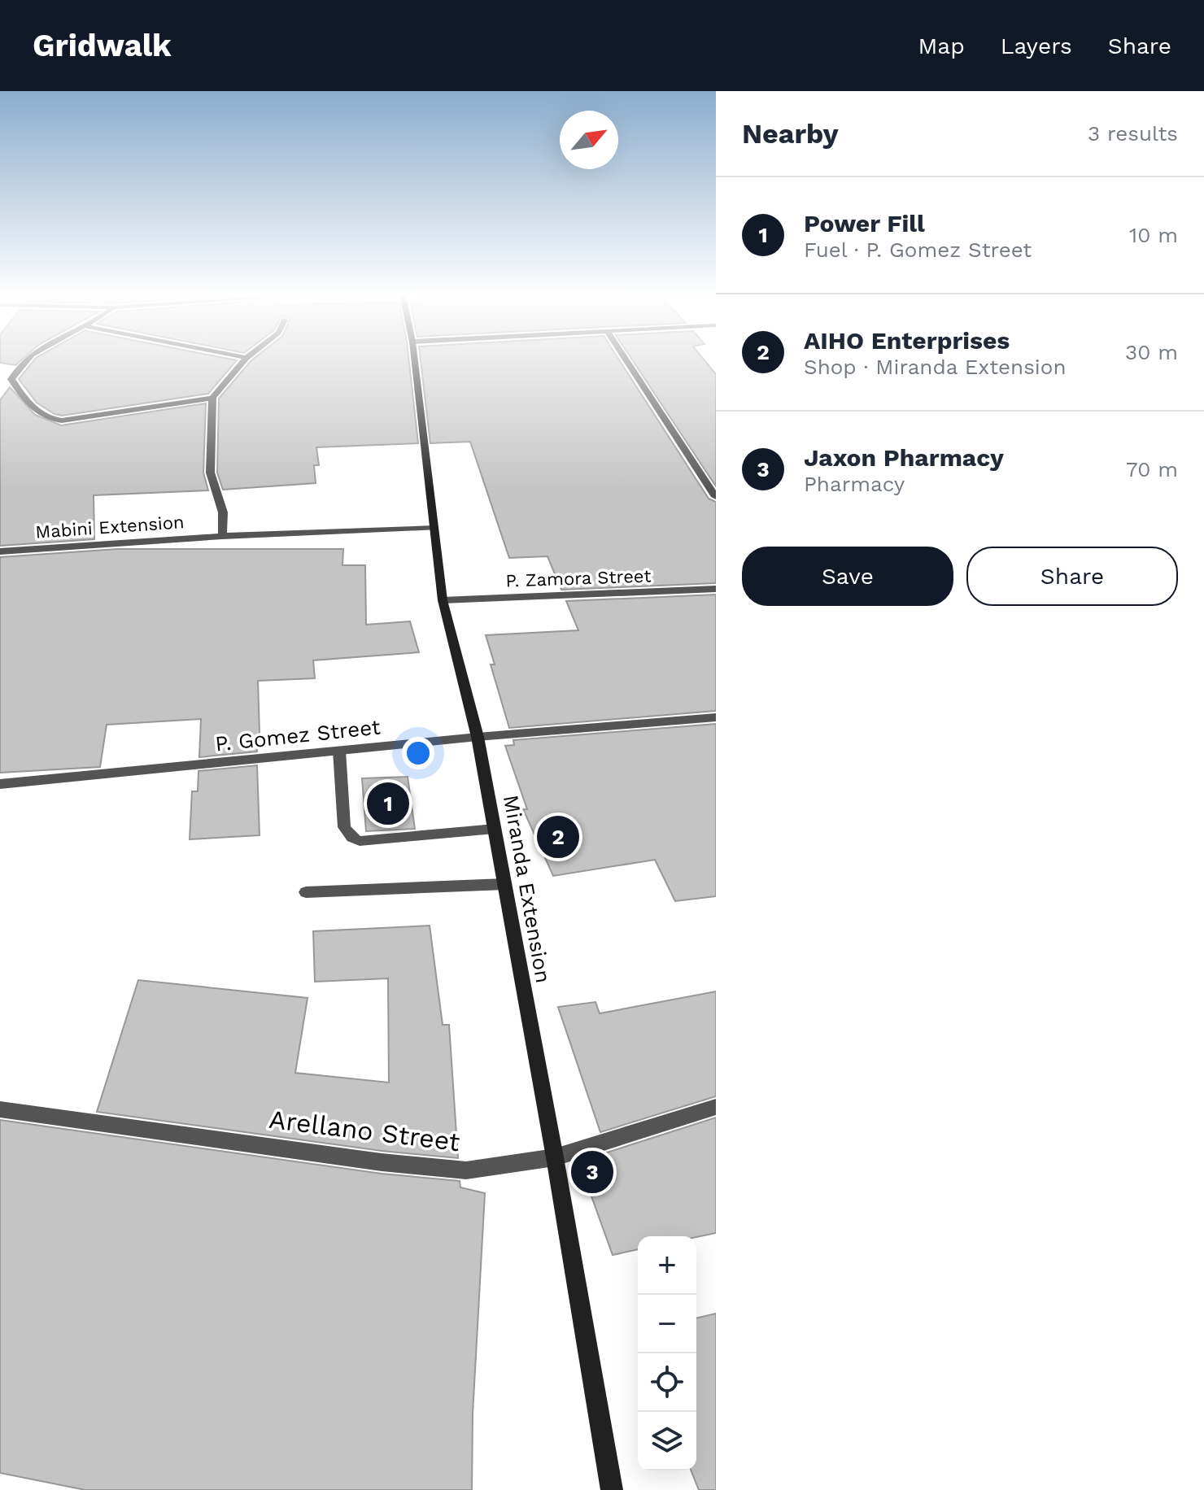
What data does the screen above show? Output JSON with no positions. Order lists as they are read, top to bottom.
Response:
{
  "streets": {
    "main road": ["Miranda Extension"],
    "street": [
      "Mabini Extension",
      "P. Zamora Street",
      "P. Gomez Street",
      "Arellano Street"
    ]
  },
  "crossings": [
    ["Mabini Extension", "Miranda Extension"],
    ["P. Zamora Street", "Miranda Extension"],
    ["P. Gomez Street", "Miranda Extension"],
    ["Miranda Extension", "Arellano Street"]
  ],
  "north": "top right",
  "page": {
    "header": "Gridwalk",
    "nav": ["Map", "Layers", "Share"],
    "heading": ["Nearby", "3 results"],
    "list": [
      {
        "mark": "1",
        "name": "Power Fill",
        "note": "Fuel · P. Gomez Street",
        "value": "10 m"
      },
      {
        "mark": "2",
        "name": "AIHO Enterprises",
        "note": "Shop · Miranda Extension",
        "value": "30 m"
      },
      {
        "mark": "3",
        "name": "Jaxon Pharmacy",
        "note": "Pharmacy",
        "value": "70 m"
      }
    ],
    "buttons": ["Save", "Share"],
    "pins": ["1", "2", "3"],
    "map_buttons": ["+", "−"]
  }
}
